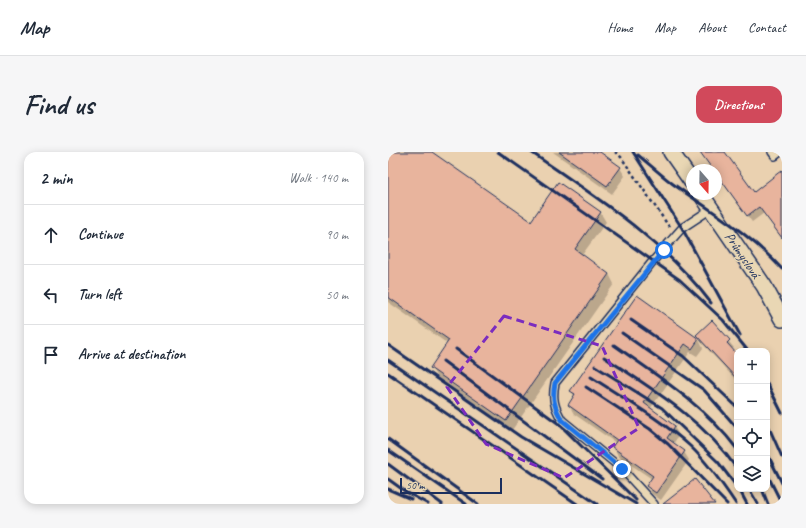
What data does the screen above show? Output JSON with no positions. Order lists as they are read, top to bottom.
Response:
{
  "streets": {
    "street": ["Průmyslová"]
  },
  "scale_bar": "50 m",
  "north": "bottom",
  "page": {
    "header": "Map",
    "nav": [
      "Home",
      "Map",
      "About",
      "Contact"
    ],
    "buttons": "Directions",
    "title": "Find us",
    "heading": ["2 min", "Walk · 140 m"],
    "list": [
      ["Continue", "90 m"],
      ["Turn left", "50 m"],
      "Arrive at destination"
    ],
    "map_buttons": ["+", "−"],
    "scale": "50 m"
  }
}
